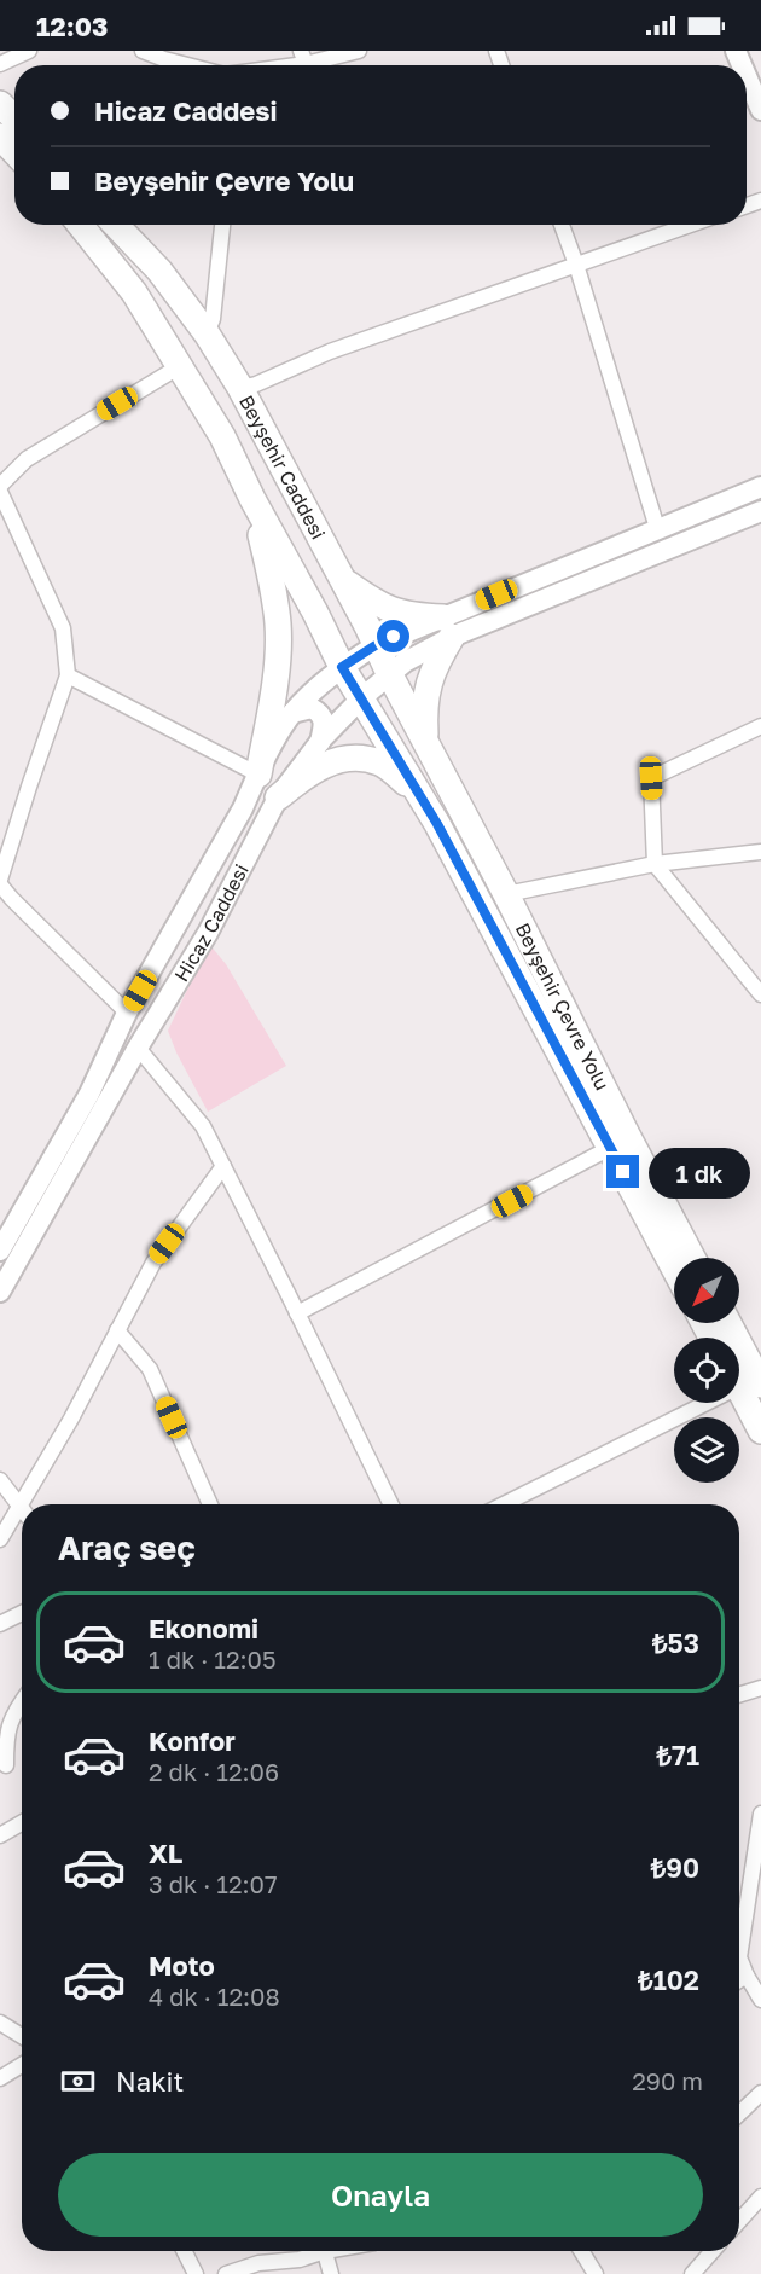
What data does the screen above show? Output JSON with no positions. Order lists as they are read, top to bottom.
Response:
{
  "streets": {
    "highway": ["Beyşehir Caddesi", "Beyşehir Çevre Yolu"],
    "main road": ["Hicaz Caddesi"]
  },
  "crossings": [
    ["Beyşehir Caddesi", "Hicaz Caddesi"],
    ["Beyşehir Caddesi", "Beyşehir Çevre Yolu"],
    ["Hicaz Caddesi", "Beyşehir Çevre Yolu"]
  ],
  "north": "bottom left",
  "page": {
    "status": "12:03",
    "banner": ["Hicaz Caddesi", "Beyşehir Çevre Yolu"],
    "bubble": "1 dk",
    "heading": "Araç seç",
    "list": [
      {
        "name": "Ekonomi",
        "note": "1 dk · 12:05",
        "value": "₺53"
      },
      {
        "name": "Konfor",
        "note": "2 dk · 12:06",
        "value": "₺71"
      },
      {
        "name": "XL",
        "note": "3 dk · 12:07",
        "value": "₺90"
      },
      {
        "name": "Moto",
        "note": "4 dk · 12:08",
        "value": "₺102"
      }
    ],
    "pay": ["Nakit", "290 m"],
    "buttons": "Onayla"
  }
}
